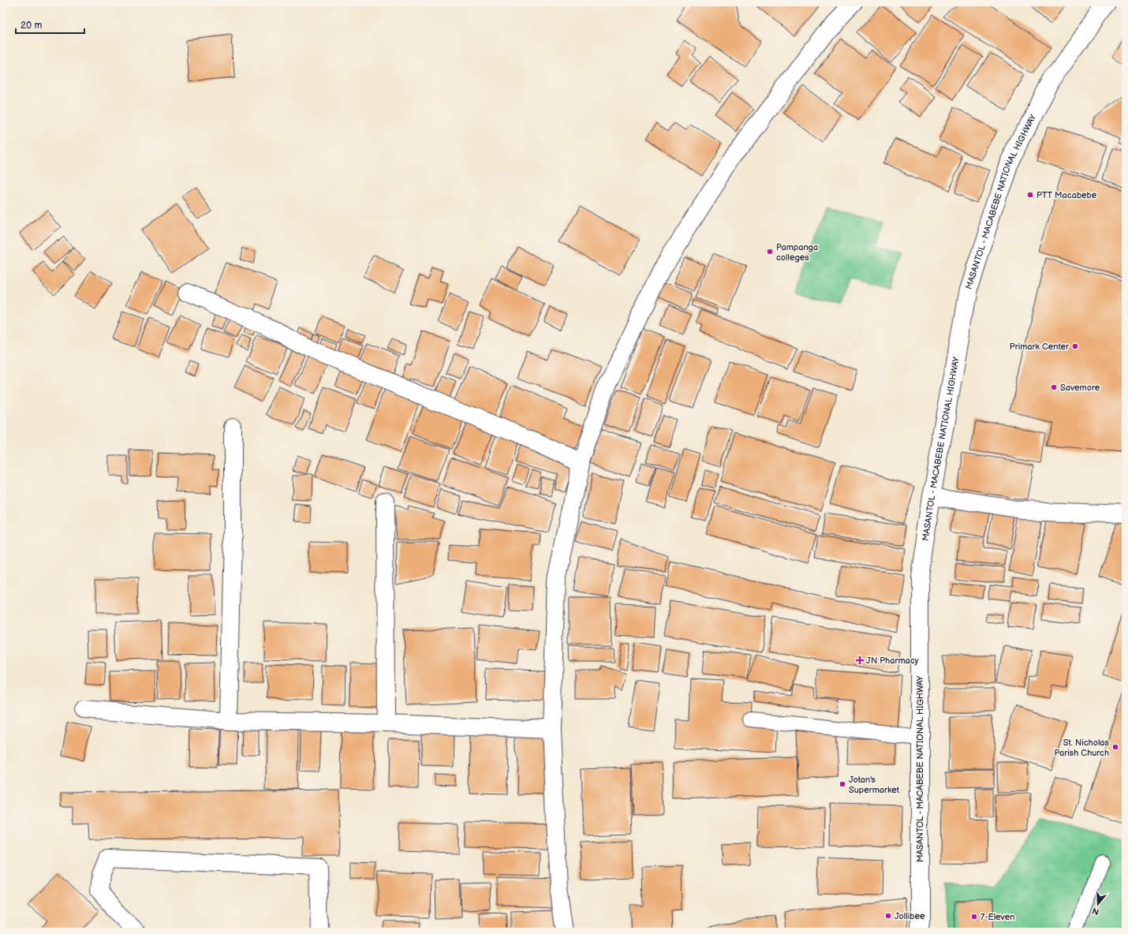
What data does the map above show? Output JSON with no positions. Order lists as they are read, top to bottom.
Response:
{
  "streets": {
    "street": ["MASANTOL - MACABEBE NATIONAL HIGHWAY"]
  },
  "places": {
    "other": [
      "PTT Macabebe",
      "Pampanga colleges",
      "Primark Center",
      "Savemore",
      "St. Nicholas Parish Church",
      "Jotan's Supermarket",
      "Jollibee",
      "7-Eleven"
    ],
    "health": ["JN Pharmacy"]
  },
  "scale_bar": "20 m",
  "north": "bottom"
}
